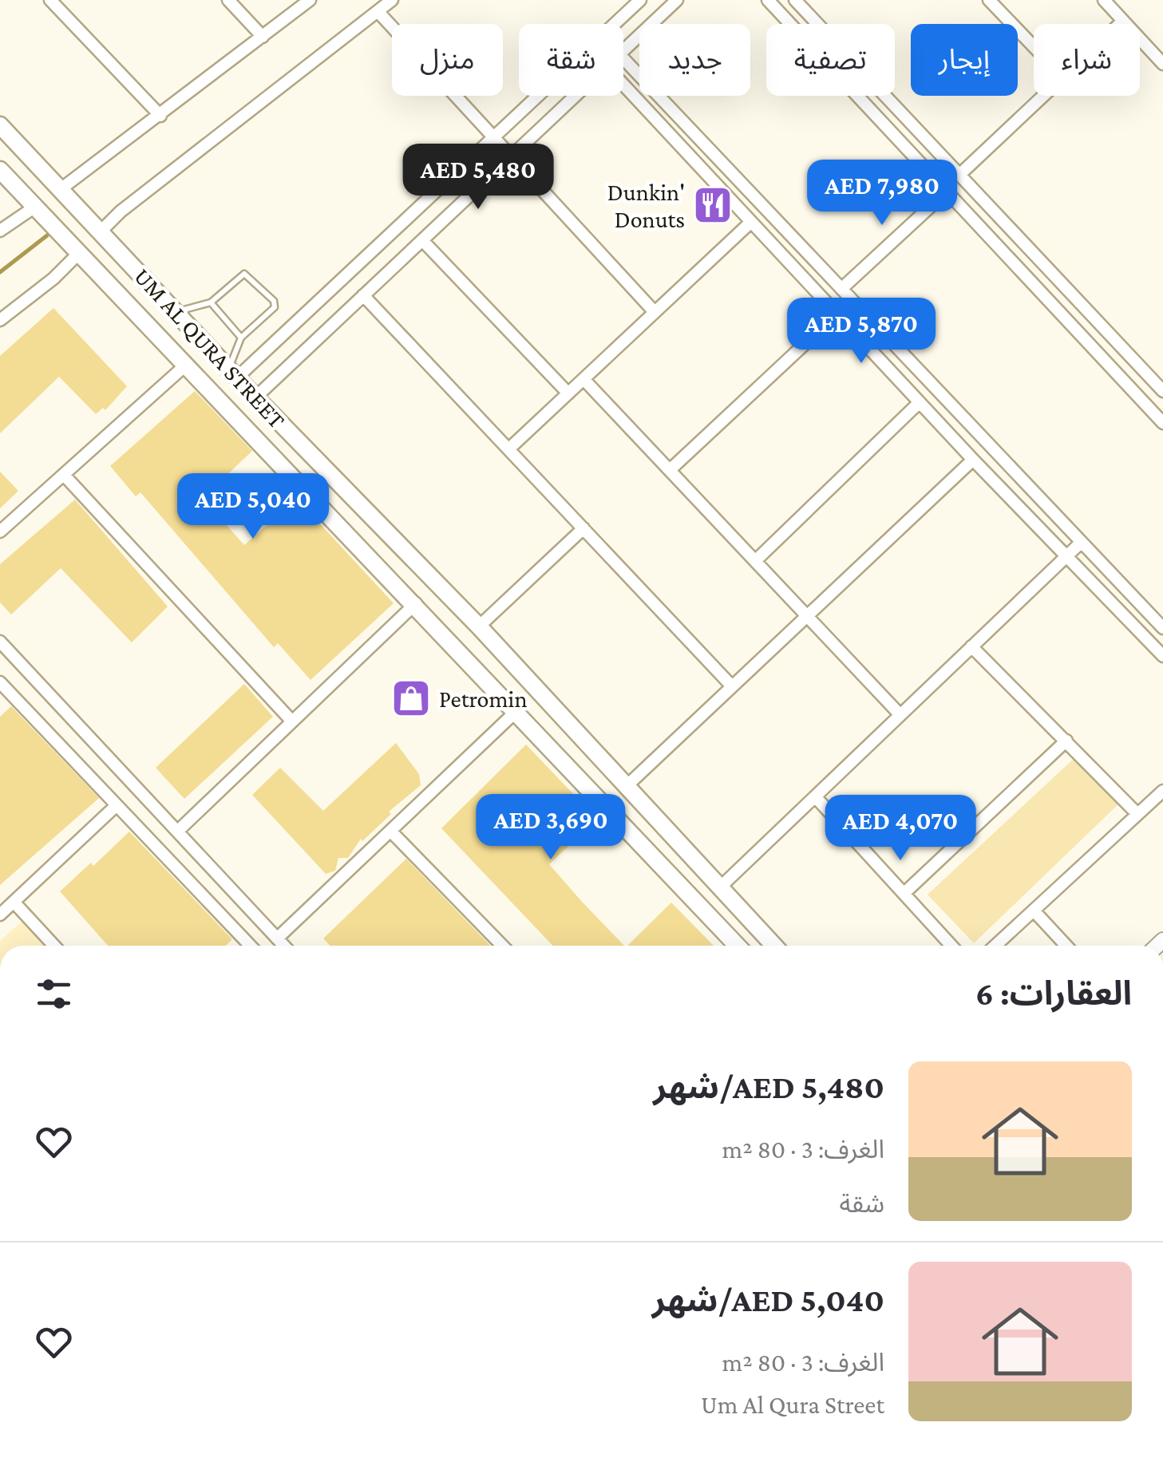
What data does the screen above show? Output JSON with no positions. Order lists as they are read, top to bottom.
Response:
{
  "streets": {
    "main road": ["UM AL QURA STREET"]
  },
  "places": {
    "restaurant": ["Dunkin' Donuts"],
    "shop": ["Petromin"]
  },
  "page": {
    "chip": [
      "شراء",
      "إيجار",
      "تصفية",
      "جديد",
      "شقة",
      "منزل"
    ],
    "price": [
      "AED 5,480",
      "AED 7,980",
      "AED 5,870",
      "AED 5,040",
      "AED 3,690",
      "AED 4,070"
    ],
    "heading": "العقارات: 6",
    "list": [
      {
        "name": "AED 5,480/شهر",
        "note": "الغرف: 3 · 80 m² · شقة"
      },
      {
        "name": "AED 5,040/شهر",
        "note": "الغرف: 3 · 80 m² · Um Al Qura Street"
      }
    ]
  }
}
